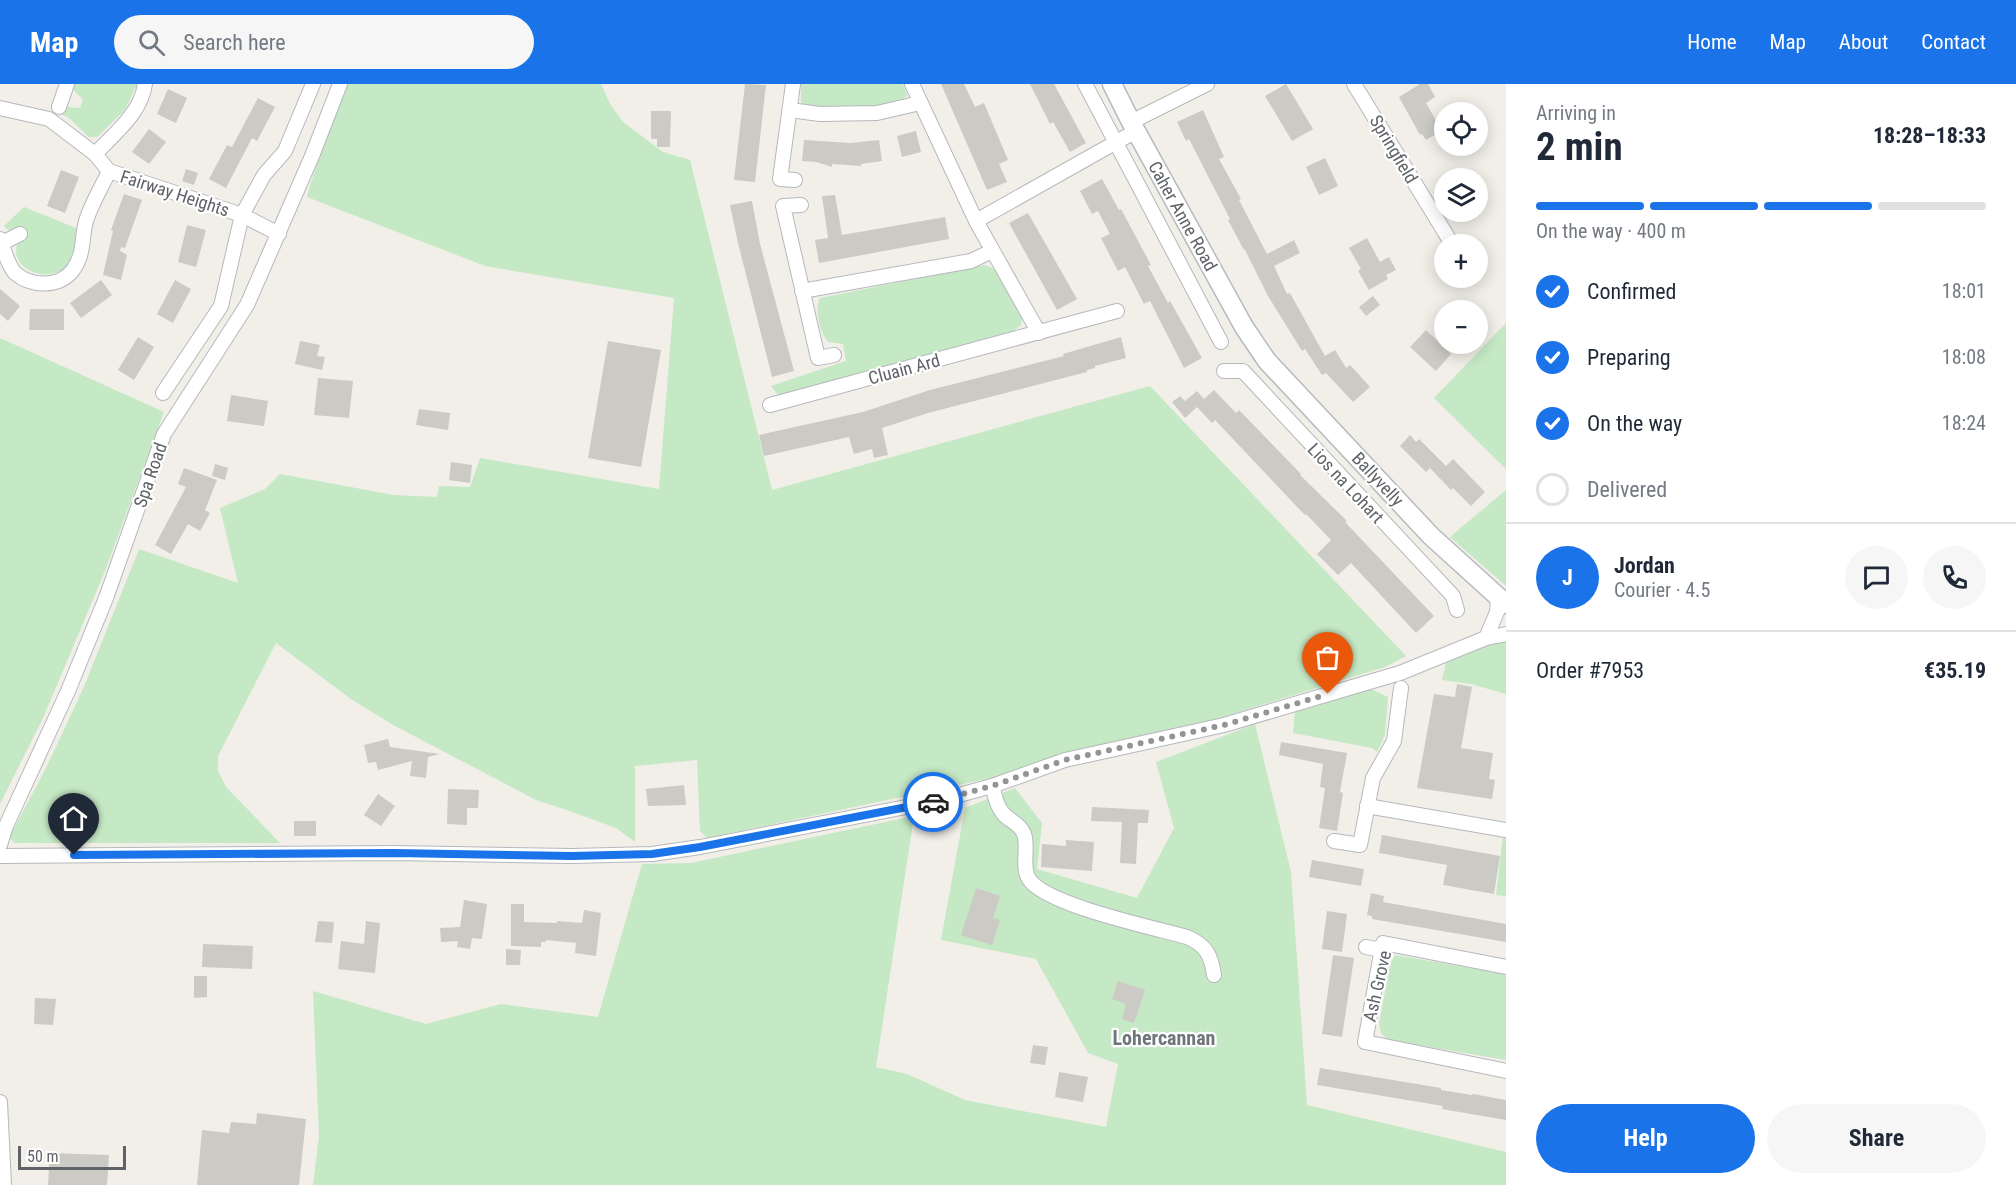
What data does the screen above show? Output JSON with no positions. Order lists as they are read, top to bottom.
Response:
{
  "streets": {
    "street": [
      "Springfield",
      "Fairway Heights",
      "Caher Anne Road",
      "Cluain Ard",
      "Spa Road",
      "Ballyvelly",
      "Lios na Lohart",
      "Ash Grove"
    ]
  },
  "crossings": [
    ["Fairway Heights", "Spa Road"],
    ["Caher Anne Road", "Ballyvelly"]
  ],
  "districts": ["Lohercannan"],
  "scale_bar": "50 m",
  "page": {
    "header": "Map",
    "search": "Search here",
    "nav": [
      "Home",
      "Map",
      "About",
      "Contact"
    ],
    "heading": ["2 min", "Arriving in", "18:28–18:33"],
    "panel": [
      "Jordan",
      "Courier · 4.5",
      "Order #7953",
      "€35.19"
    ],
    "map_buttons": ["+", "−"],
    "bar": "On the way · 400 m",
    "list": [
      ["Confirmed", "18:01"],
      ["Preparing", "18:08"],
      ["On the way", "18:24"],
      "Delivered"
    ],
    "round": "J",
    "buttons": ["Help", "Share"],
    "scale": "50 m"
  }
}
